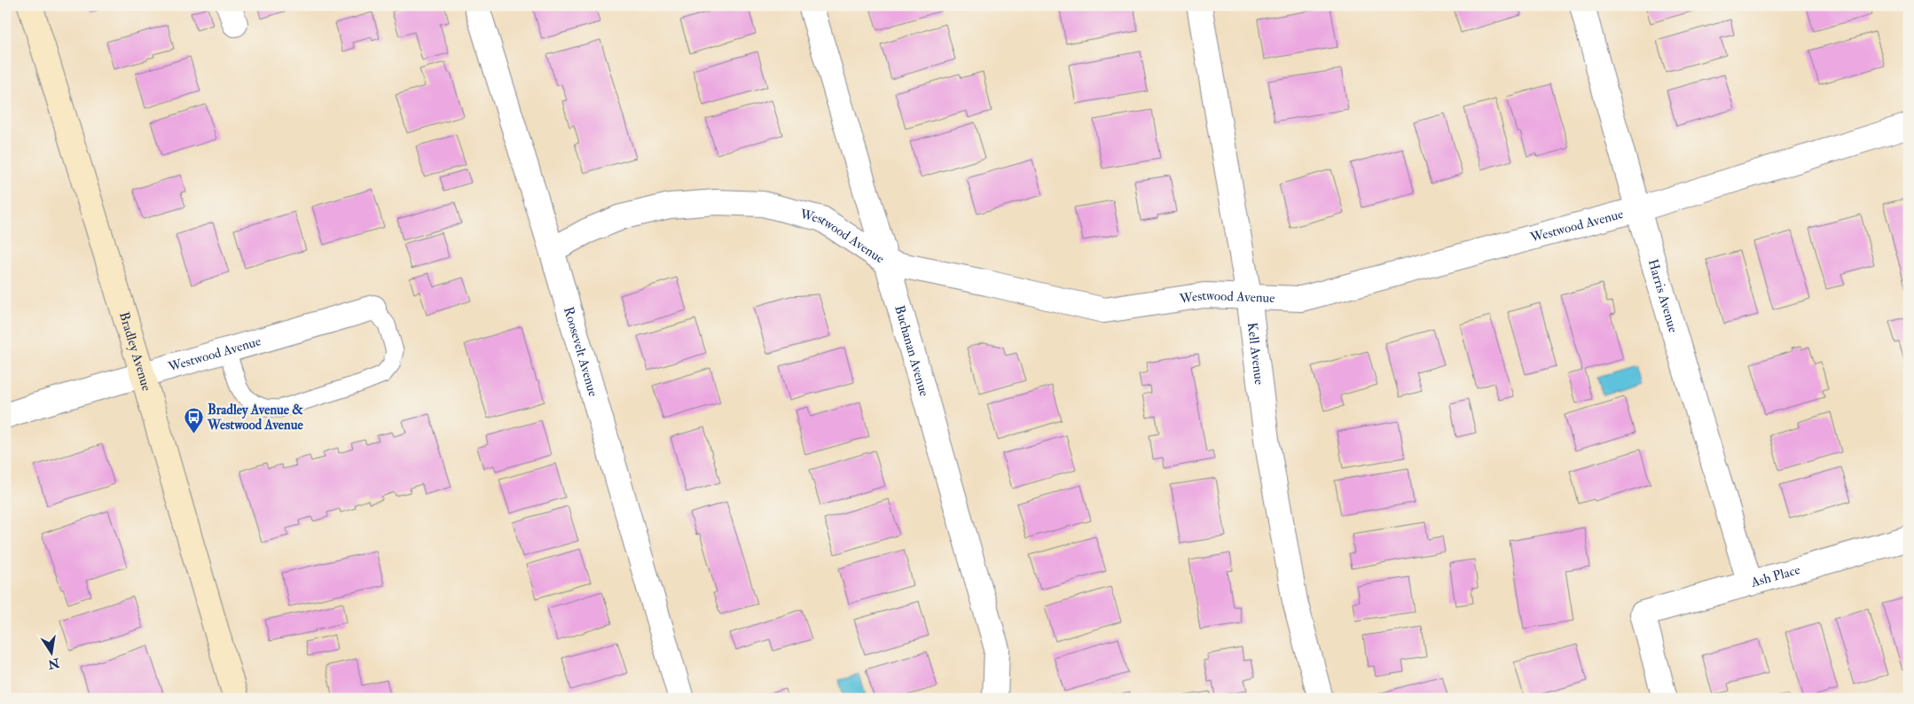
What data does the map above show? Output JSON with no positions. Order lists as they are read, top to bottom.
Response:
{
  "streets": {
    "street": [
      "Westwood Avenue",
      "Harris Avenue",
      "Buchanan Avenue",
      "Bradley Avenue",
      "Roosevelt Avenue",
      "Kell Avenue",
      "Ash Place"
    ]
  },
  "crossings": [
    ["Westwood Avenue", "Harris Avenue"],
    ["Westwood Avenue", "Buchanan Avenue"],
    ["Westwood Avenue", "Bradley Avenue"],
    ["Westwood Avenue", "Roosevelt Avenue"],
    ["Westwood Avenue", "Kell Avenue"],
    ["Harris Avenue", "Ash Place"]
  ],
  "places": {
    "bus stop": ["Bradley Avenue & Westwood Avenue"]
  },
  "north": "bottom"
}
